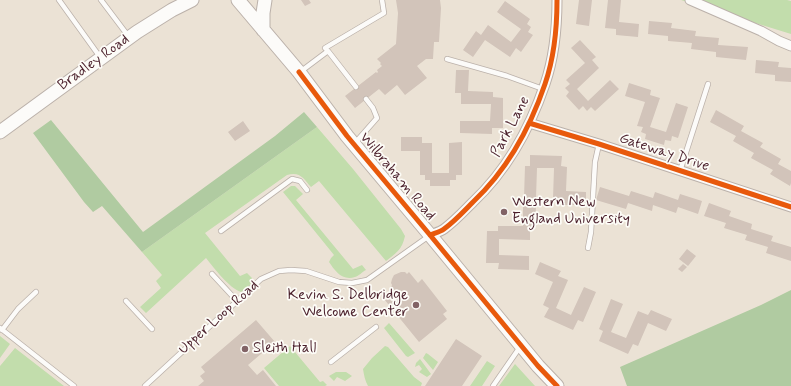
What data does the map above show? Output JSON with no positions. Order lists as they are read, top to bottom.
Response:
{
  "streets": {
    "main road": ["Bradley Road", "Wilbraham Road"],
    "street": ["Park Lane", "Gateway Drive"],
    "lane": ["Upper Loop Road"]
  },
  "crossings": [
    ["Park Lane", "Gateway Drive"],
    ["Park Lane", "Wilbraham Road"],
    ["Park Lane", "Upper Loop Road"],
    ["Wilbraham Road", "Upper Loop Road"]
  ],
  "places": ["Western New England University", "Kevin S. Delbridge Welcome Center", "Sleith Hall"]
}
